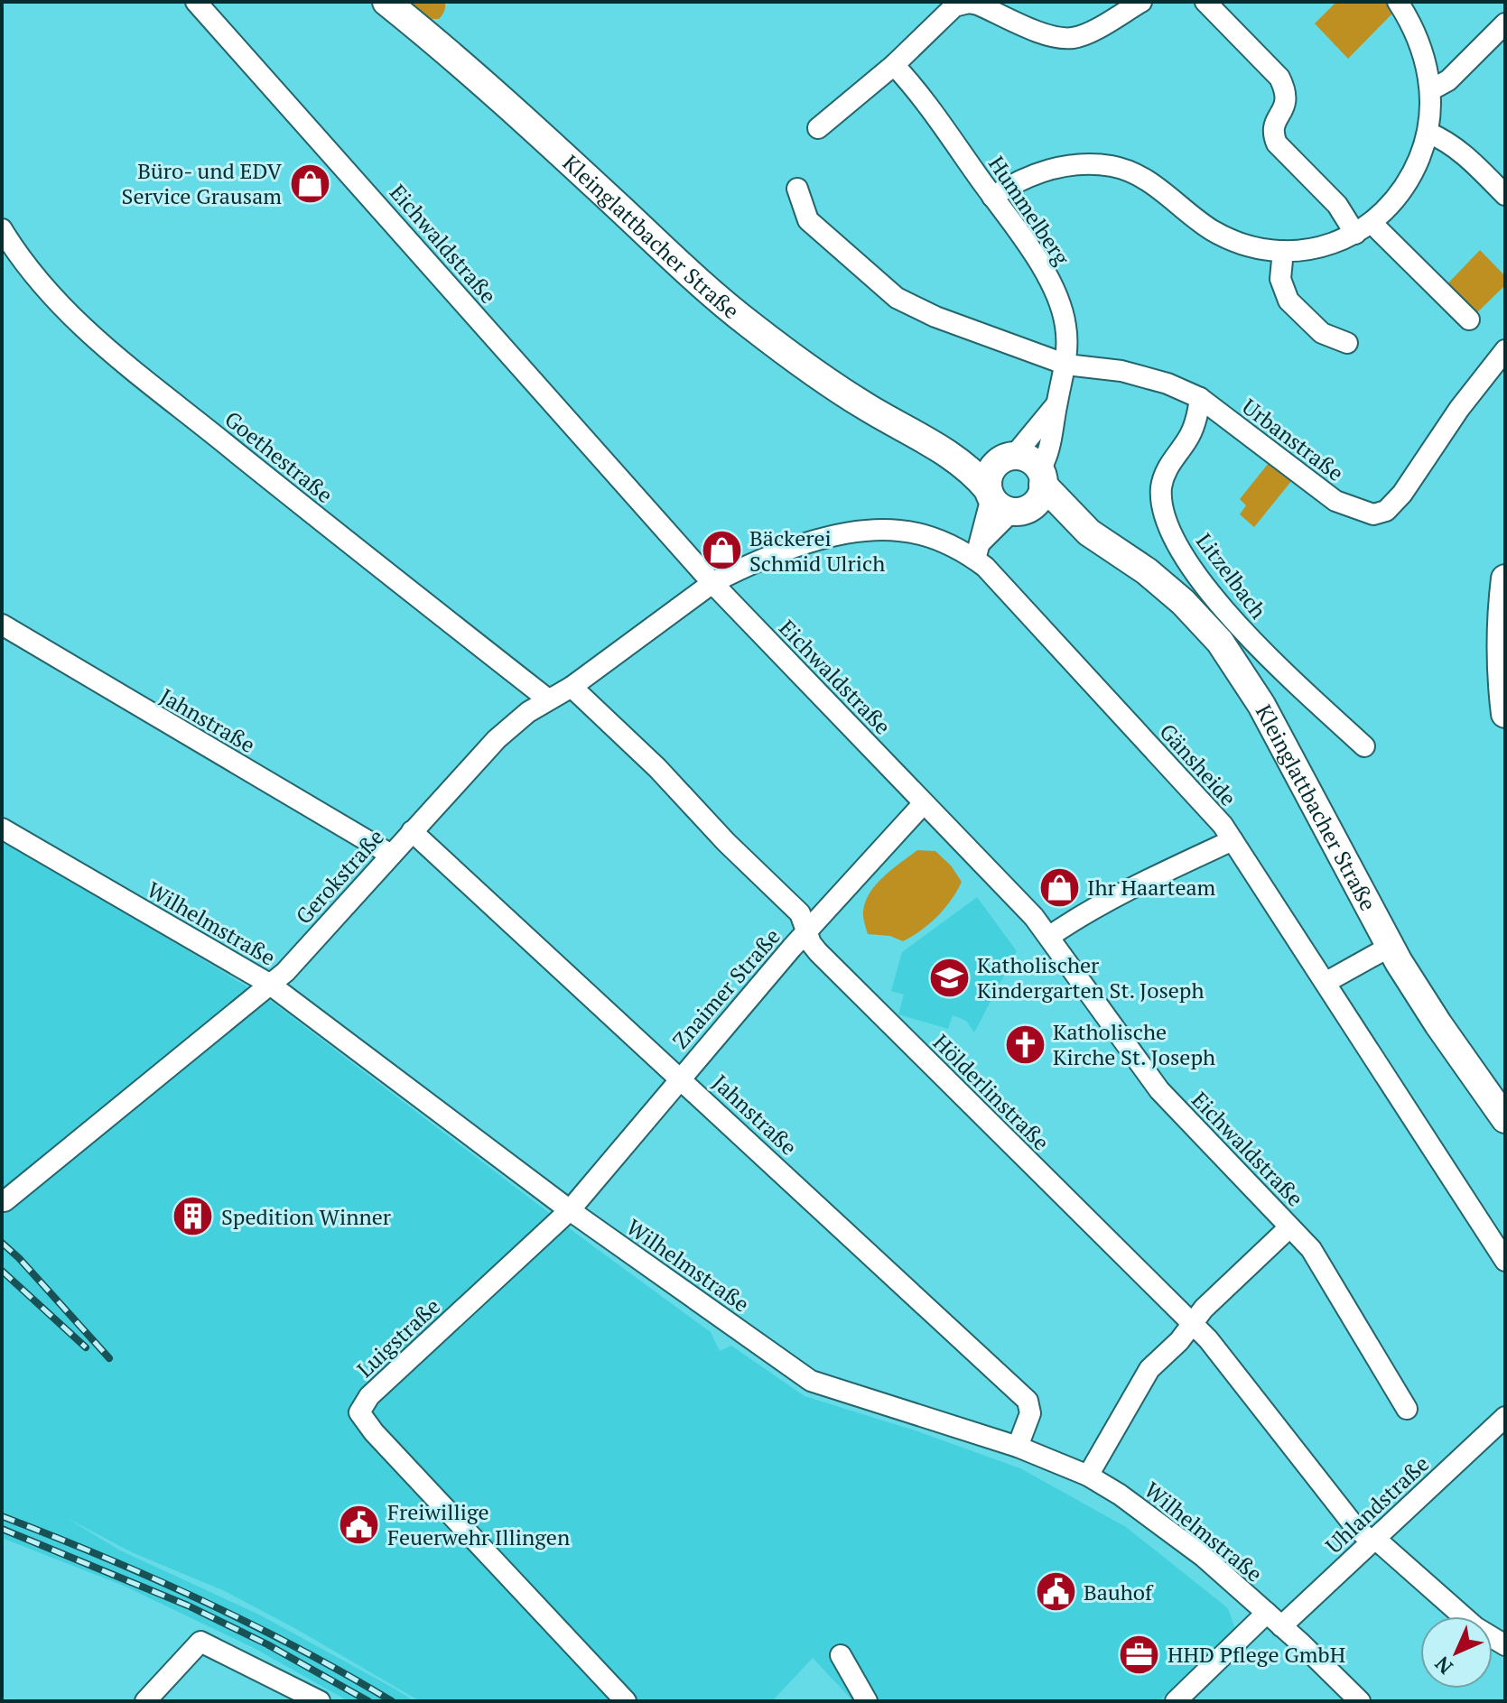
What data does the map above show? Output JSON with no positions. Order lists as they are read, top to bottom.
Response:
{
  "streets": {
    "street": [
      "Hummelberg",
      "Kleinglattbacher Straße",
      "Eichwaldstraße",
      "Urbanstraße",
      "Goethestraße",
      "Litzelbach",
      "Jahnstraße",
      "Gänsheide",
      "Gerokstraße",
      "Wilhelmstraße",
      "Znaimer Straße",
      "Hölderlinstraße",
      "Luigstraße",
      "Uhlandstraße"
    ]
  },
  "crossings": [
    ["Hummelberg", "Kleinglattbacher Straße"],
    ["Hummelberg", "Urbanstraße"],
    ["Eichwaldstraße", "Gänsheide"],
    ["Eichwaldstraße", "Gerokstraße"],
    ["Eichwaldstraße", "Znaimer Straße"],
    ["Urbanstraße", "Litzelbach"],
    ["Goethestraße", "Gerokstraße"],
    ["Jahnstraße", "Gerokstraße"],
    ["Jahnstraße", "Wilhelmstraße"],
    ["Jahnstraße", "Znaimer Straße"],
    ["Gänsheide", "Gerokstraße"],
    ["Gerokstraße", "Wilhelmstraße"],
    ["Gerokstraße", "Hölderlinstraße"],
    ["Wilhelmstraße", "Znaimer Straße"],
    ["Wilhelmstraße", "Luigstraße"],
    ["Wilhelmstraße", "Uhlandstraße"],
    ["Znaimer Straße", "Hölderlinstraße"],
    ["Znaimer Straße", "Luigstraße"],
    ["Hölderlinstraße", "Uhlandstraße"]
  ],
  "places": {
    "shop": ["Büro- und EDV Service Grausam", "Bäckerei Schmid Ulrich", "Ihr Haarteam"],
    "school or university": ["Katholischer Kindergarten St. Joseph"],
    "church": ["Katholische Kirche St. Joseph"],
    "building": ["Spedition Winner"],
    "public building": ["Freiwillige Feuerwehr Illingen", "Bauhof"],
    "office": ["HHD Pflege GmbH"]
  },
  "north": "bottom left"
}
